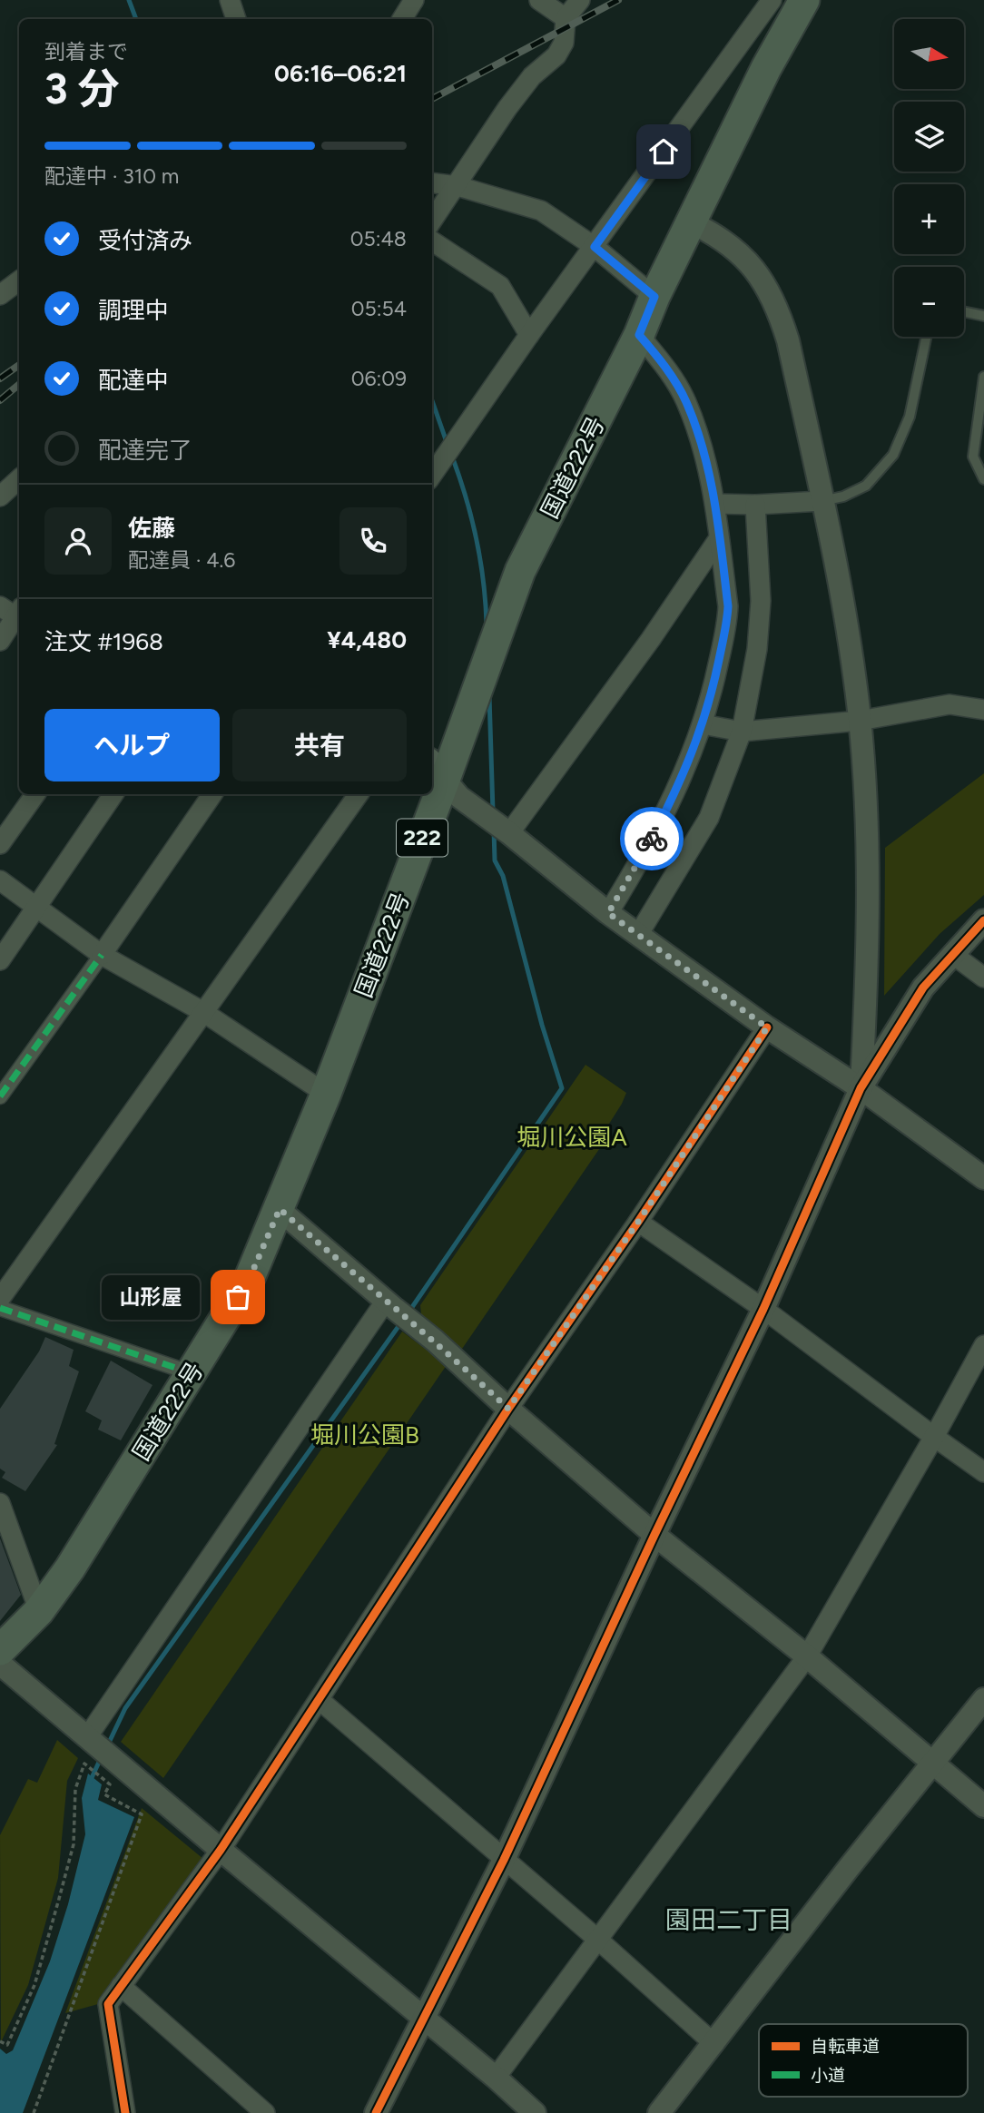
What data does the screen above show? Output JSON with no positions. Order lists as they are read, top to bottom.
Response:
{
  "streets": {
    "highway": ["国道222号", "222"]
  },
  "districts": ["園田二丁目"],
  "parks": ["堀川公園A", "堀川公園B"],
  "places": ["山形屋"],
  "legend": ["自転車道", "小道"],
  "north": "right",
  "page": {
    "map_buttons": ["+", "−"],
    "heading": ["3 分", "到着まで", "06:16–06:21"],
    "panel": [
      "佐藤",
      "配達員 · 4.6",
      "注文 #1968",
      "¥4,480"
    ],
    "bar": "配達中 · 310 m",
    "list": [
      ["受付済み", "05:48"],
      ["調理中", "05:54"],
      ["配達中", "06:09"],
      "配達完了"
    ],
    "buttons": ["ヘルプ", "共有"],
    "bubble": "山形屋"
  }
}
